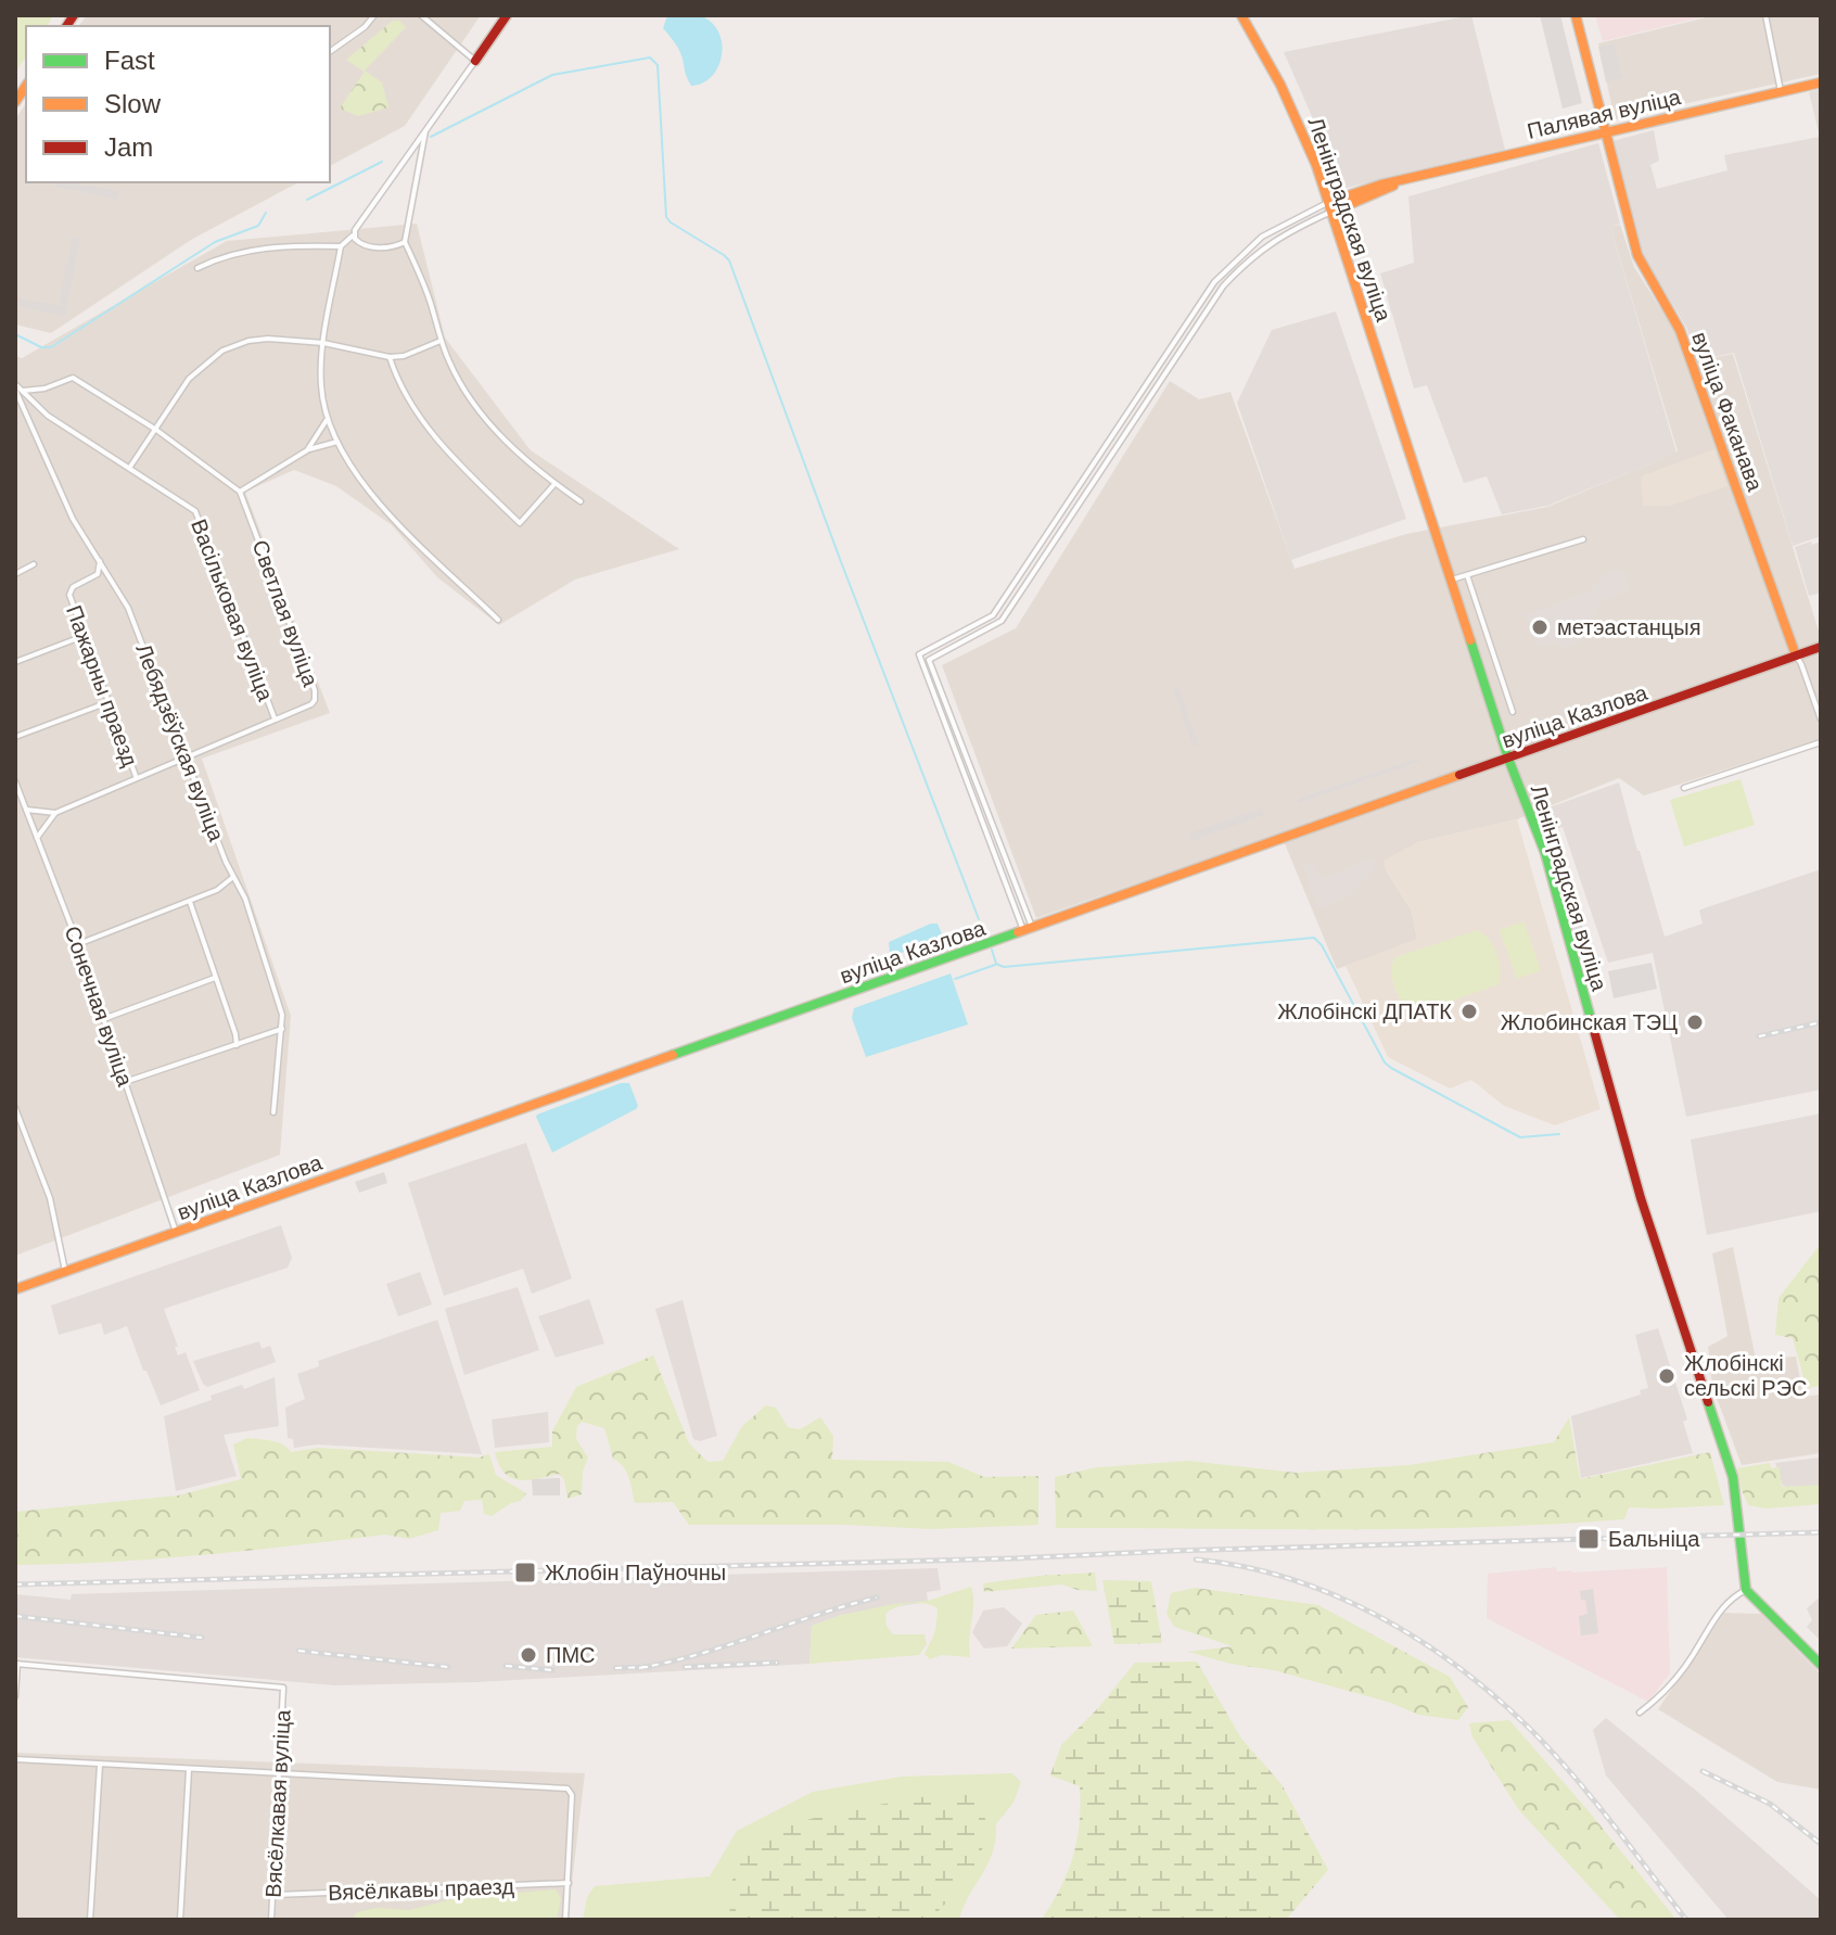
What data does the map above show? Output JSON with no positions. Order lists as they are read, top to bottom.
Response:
{
  "streets": {
    "main road": [
      "Палявая вуліца",
      "Ленінградская вуліца",
      "вуліца Факанава",
      "вуліца Казлова"
    ],
    "street": [
      "Васільковая вуліца",
      "Светлая вуліца",
      "Пажарны праезд",
      "Лебядзёўская вуліца",
      "Сонечная вуліца",
      "Вясёлкавая вуліца",
      "Вясёлкавы праезд"
    ]
  },
  "crossings": [
    ["Палявая вуліца", "Ленінградская вуліца"],
    ["Палявая вуліца", "вуліца Факанава"],
    ["Ленінградская вуліца", "вуліца Казлова"],
    ["вуліца Факанава", "вуліца Казлова"],
    ["Васільковая вуліца", "Светлая вуліца"],
    ["Васільковая вуліца", "Лебядзёўская вуліца"],
    ["Светлая вуліца", "Пажарны праезд"],
    ["Светлая вуліца", "Лебядзёўская вуліца"],
    ["Пажарны праезд", "Лебядзёўская вуліца"],
    ["вуліца Казлова", "Сонечная вуліца"],
    ["Вясёлкавая вуліца", "Вясёлкавы праезд"]
  ],
  "places": {
    "other": [
      "метэастанцыя",
      "Жлобінскі ДПАТК",
      "Жлобинская ТЭЦ",
      "Жлобінскі сельскі РЭС",
      "ПМС"
    ],
    "transit": ["Бальніца", "Жлобін Паўночны"]
  },
  "legend": ["Fast", "Slow", "Jam"]
}
